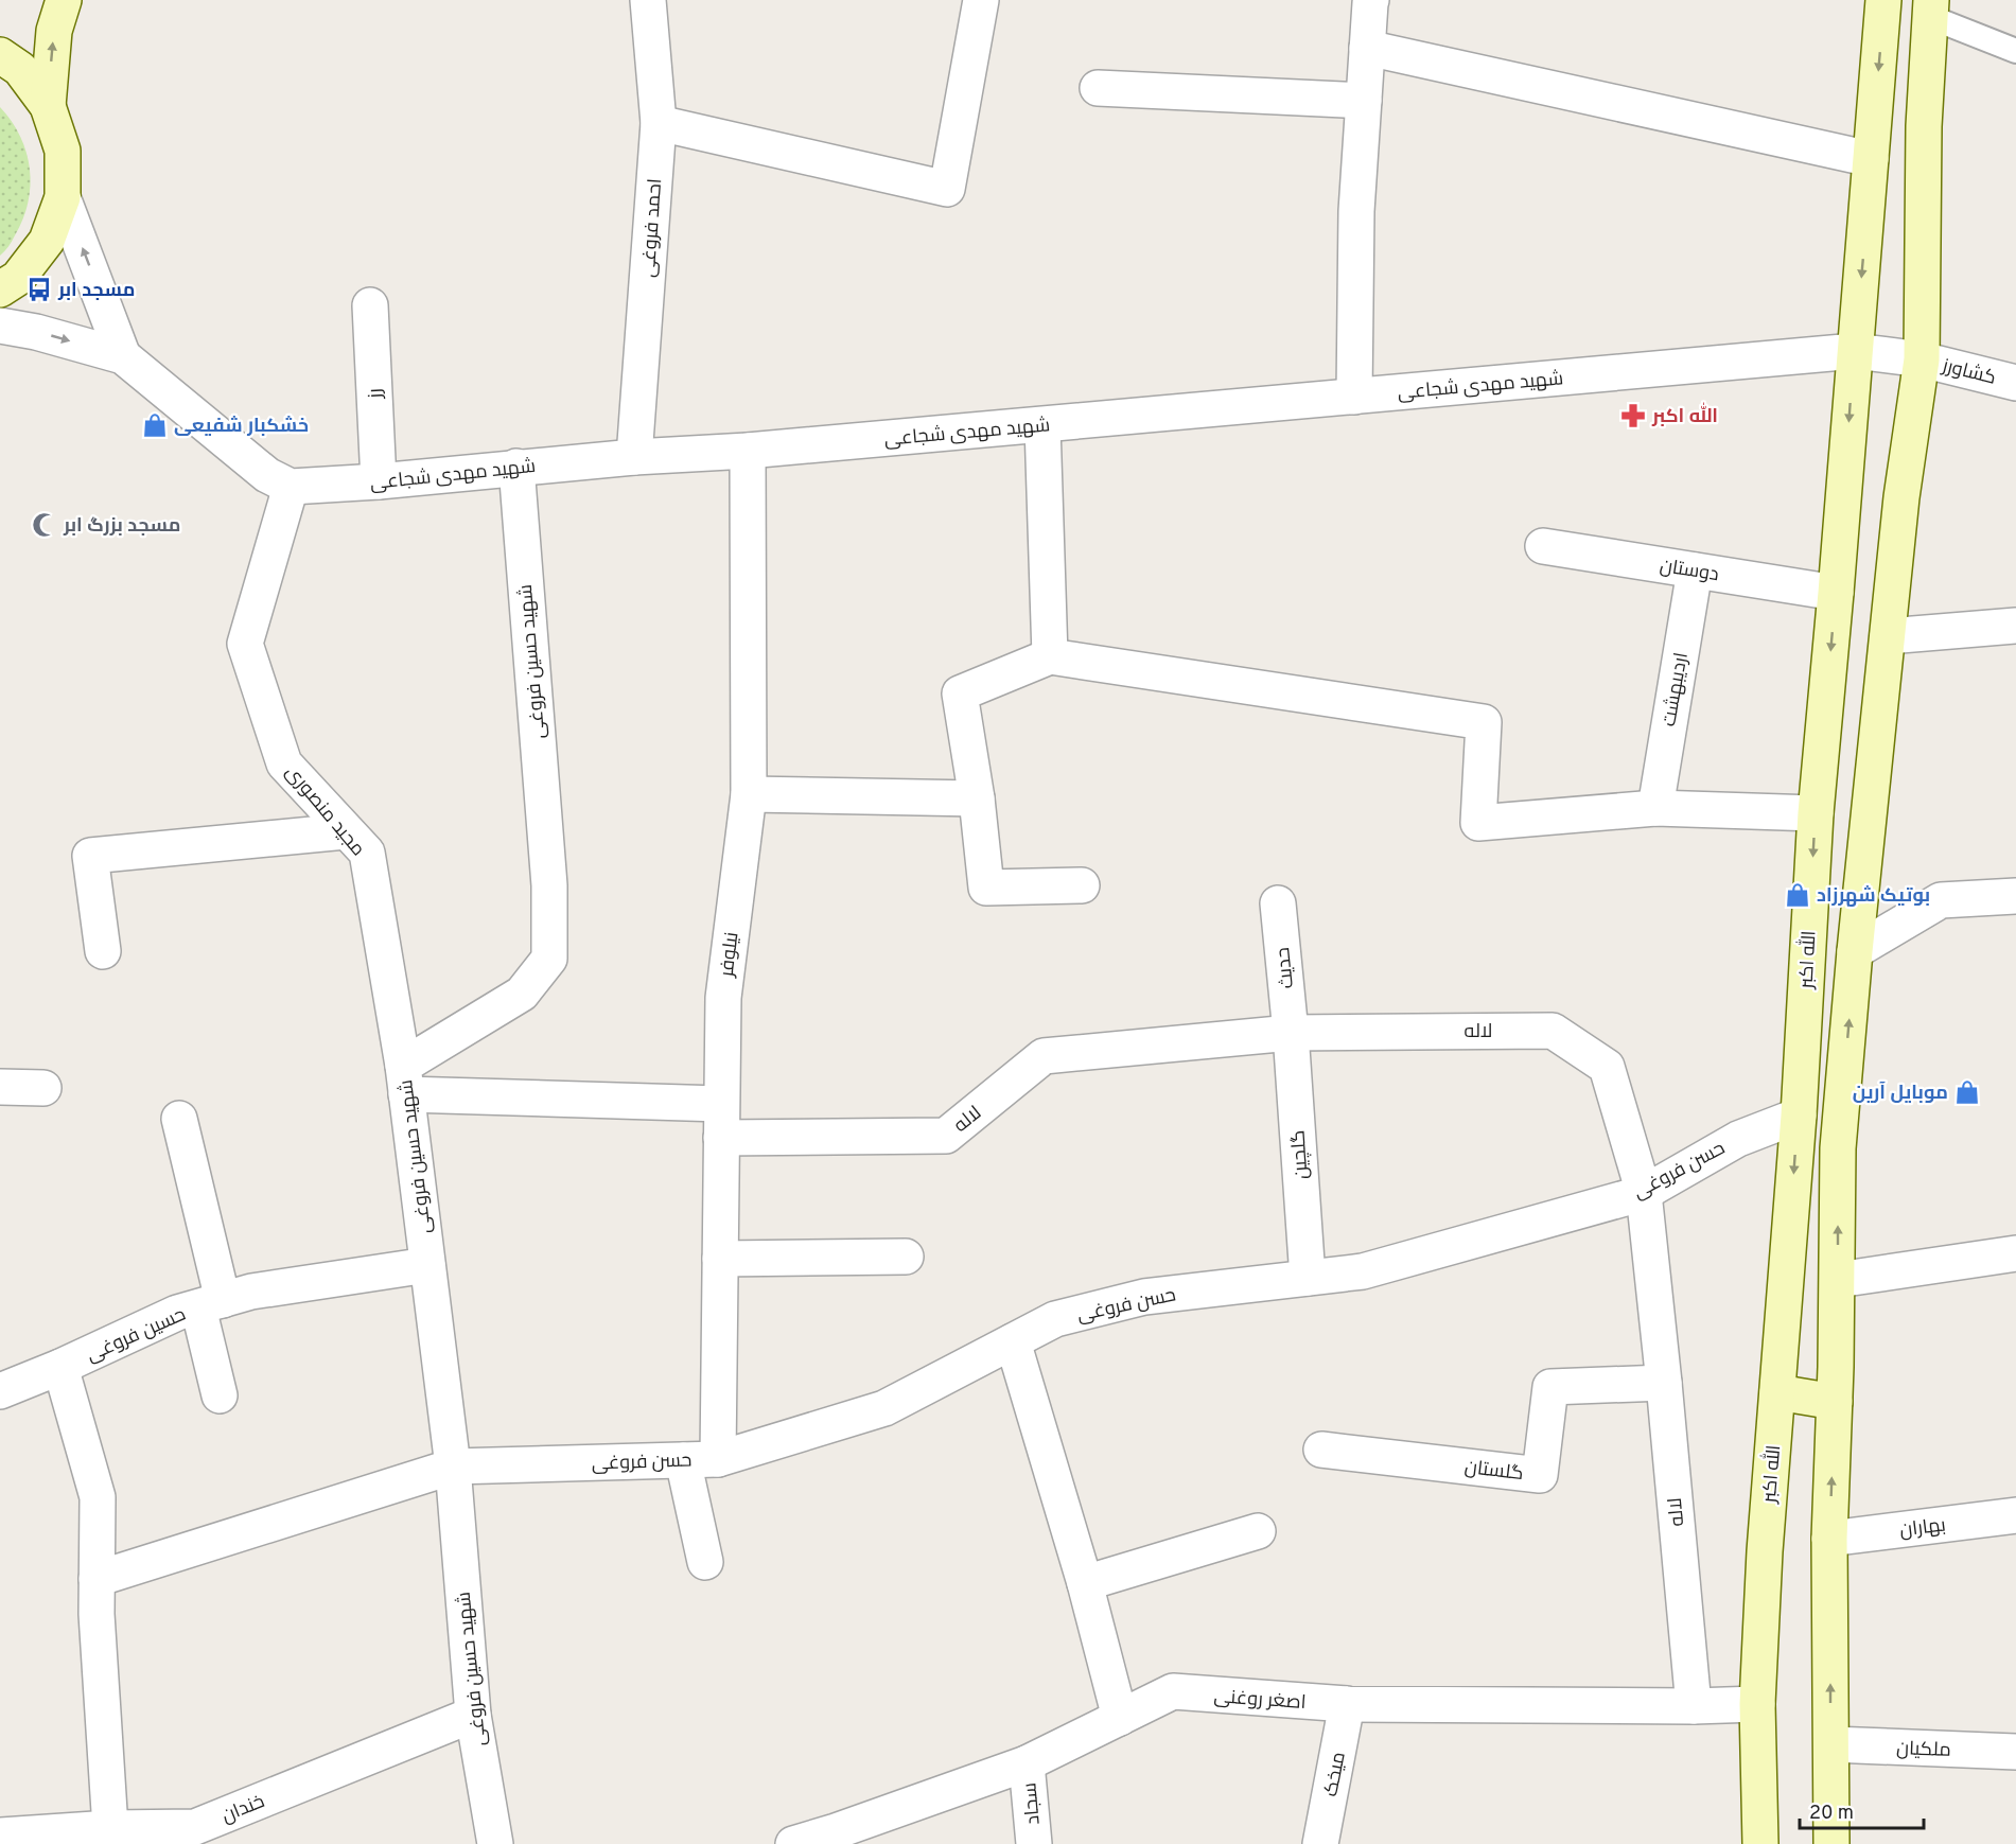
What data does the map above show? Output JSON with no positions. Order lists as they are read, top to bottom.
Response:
{
  "streets": {
    "main road": ["الله اکبر"],
    "street": [
      "احمد فروغی",
      "کشاورز",
      "شهید مهدی شجاعی",
      "رز",
      "دوستان",
      "شهید حسین فروغی",
      "اردیبهشت",
      "مجید منصوری",
      "نیلوفر",
      "حدیث",
      "لاله",
      "گلچین",
      "حسن فروغی",
      "حسین فروغی",
      "گلستان",
      "بهاران",
      "اصغر روغنی",
      "ملکیان",
      "میخک",
      "سجاد",
      "خندان"
    ]
  },
  "crossings": [
    ["احمد فروغی", "شهید مهدی شجاعی"],
    ["کشاورز", "شهید مهدی شجاعی"],
    ["شهید مهدی شجاعی", "رز"],
    ["شهید مهدی شجاعی", "شهید حسین فروغی"],
    ["شهید مهدی شجاعی", "مجید منصوری"],
    ["شهید مهدی شجاعی", "نیلوفر"],
    ["شهید مهدی شجاعی", "الله اکبر"],
    ["دوستان", "اردیبهشت"],
    ["دوستان", "الله اکبر"],
    ["شهید حسین فروغی", "مجید منصوری"],
    ["شهید حسین فروغی", "حسن فروغی"],
    ["شهید حسین فروغی", "حسین فروغی"],
    ["شهید حسین فروغی", "خندان"],
    ["نیلوفر", "لاله"],
    ["نیلوفر", "حسن فروغی"],
    ["الله اکبر", "حسن فروغی"],
    ["الله اکبر", "اصغر روغنی"],
    ["حدیث", "لاله"],
    ["حدیث", "گلچین"],
    ["لاله", "گلچین"],
    ["لاله", "حسن فروغی"],
    ["لاله", "گلستان"],
    ["لاله", "اصغر روغنی"],
    ["گلچین", "حسن فروغی"],
    ["اصغر روغنی", "میخک"],
    ["اصغر روغنی", "سجاد"]
  ],
  "places": {
    "bus stop": ["مسجد ابر"],
    "pharmacy": ["الله اکبر"],
    "shop": ["خشکبار شفیعی", "بوتیک شهرزاد", "موبایل آرین"],
    "mosque": ["مسجد بزرگ ابر"]
  },
  "scale_bar": "20 m"
}
